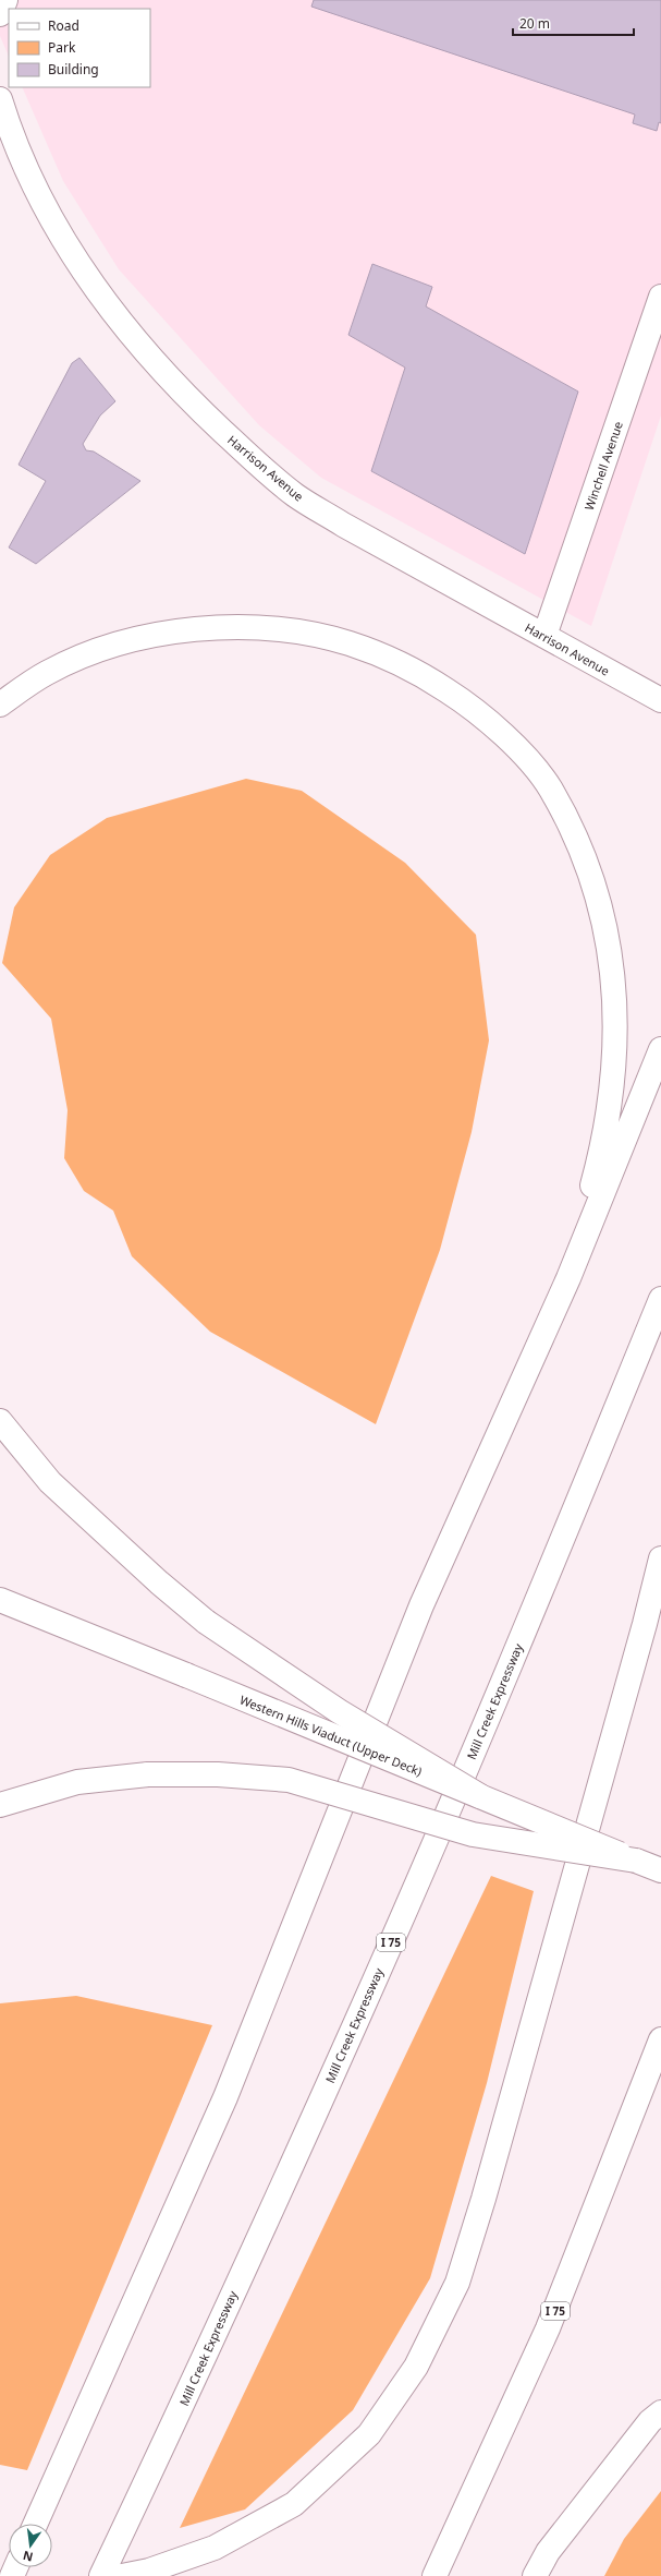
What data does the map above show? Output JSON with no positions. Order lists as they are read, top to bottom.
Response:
{
  "streets": {
    "main road": [
      "Winchell Avenue",
      "Harrison Avenue",
      "Mill Creek Expressway",
      "Western Hills Viaduct (Upper Deck)",
      "I 75"
    ]
  },
  "crossings": [
    ["Winchell Avenue", "Harrison Avenue"]
  ],
  "legend": ["Road", "Park", "Building"],
  "scale_bar": "20 m",
  "north": "bottom"
}
